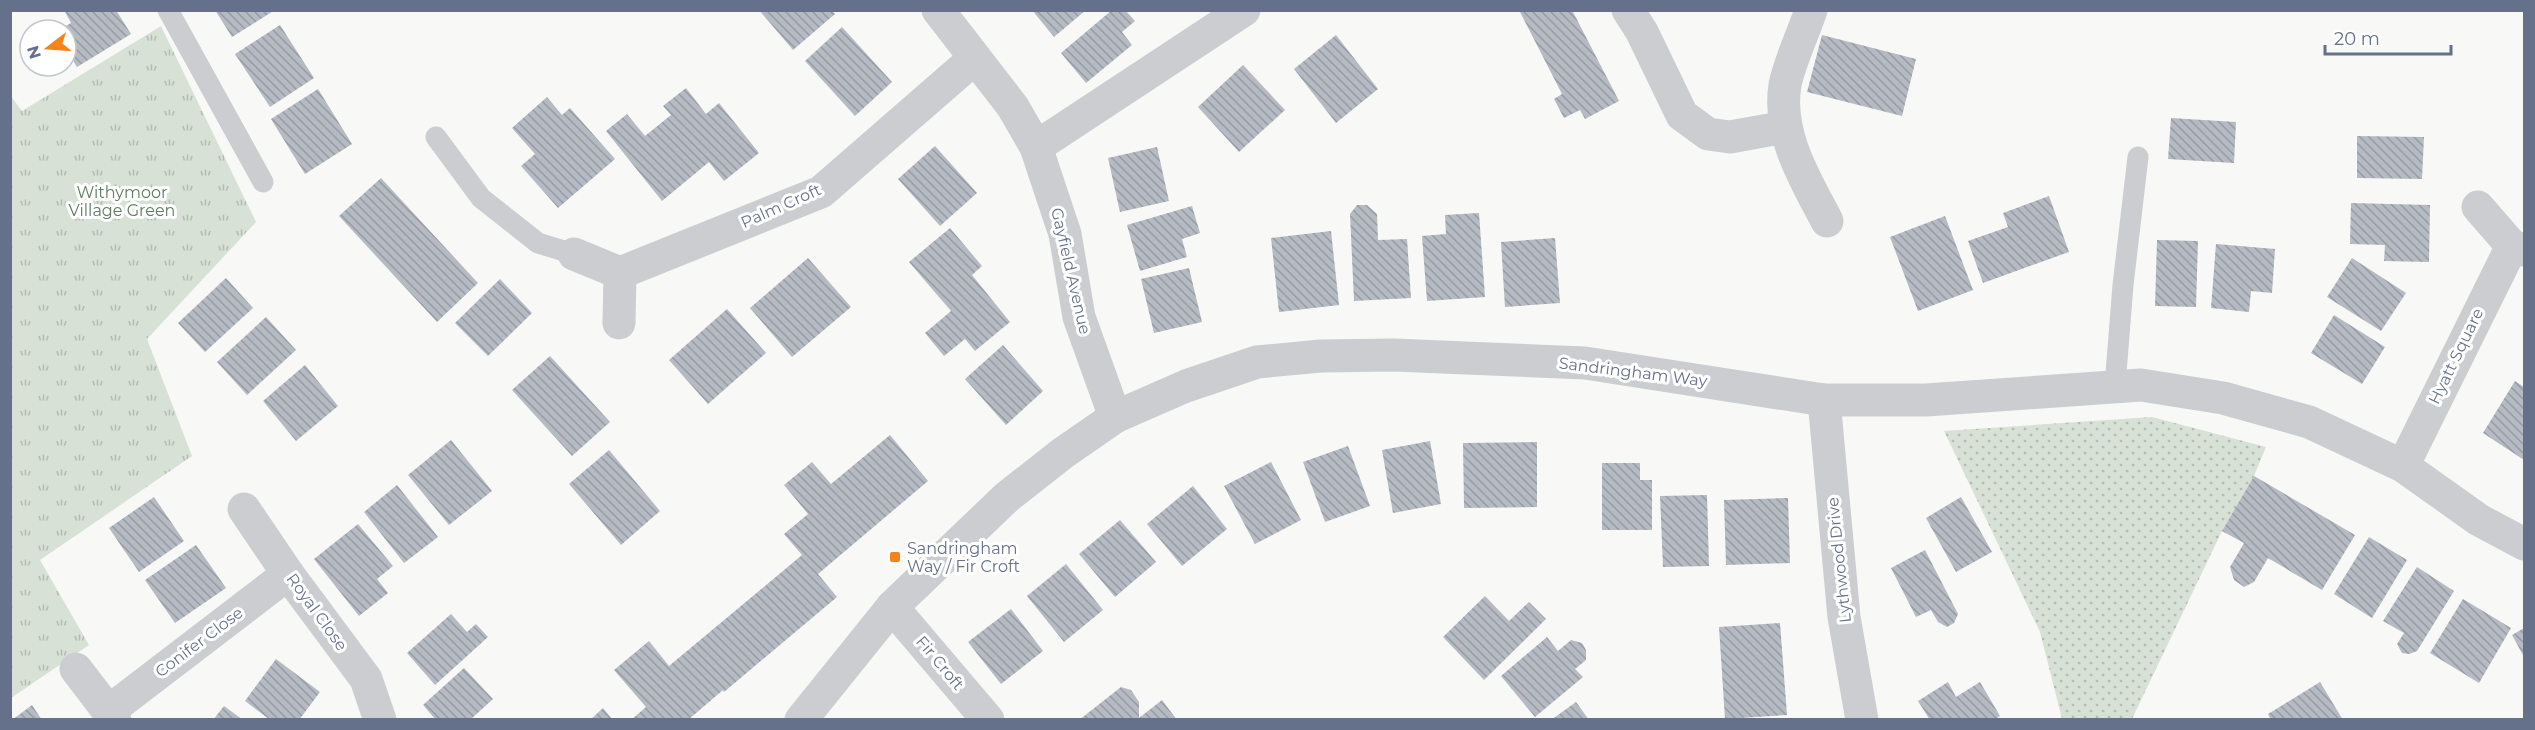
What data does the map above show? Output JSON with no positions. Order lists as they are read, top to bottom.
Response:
{
  "streets": {
    "street": [
      "Palm Croft",
      "Gayfield Avenue",
      "Hyatt Square",
      "Sandringham Way",
      "Lythwood Drive",
      "Royal Close",
      "Conifer Close",
      "Fir Croft"
    ]
  },
  "crossings": [
    ["Palm Croft", "Gayfield Avenue"],
    ["Gayfield Avenue", "Sandringham Way"],
    ["Hyatt Square", "Sandringham Way"],
    ["Sandringham Way", "Lythwood Drive"],
    ["Sandringham Way", "Fir Croft"],
    ["Royal Close", "Conifer Close"]
  ],
  "parks": ["Withymoor Village Green"],
  "places": {
    "transit": ["Sandringham Way / Fir Croft"]
  },
  "scale_bar": "20 m",
  "north": "left"
}
